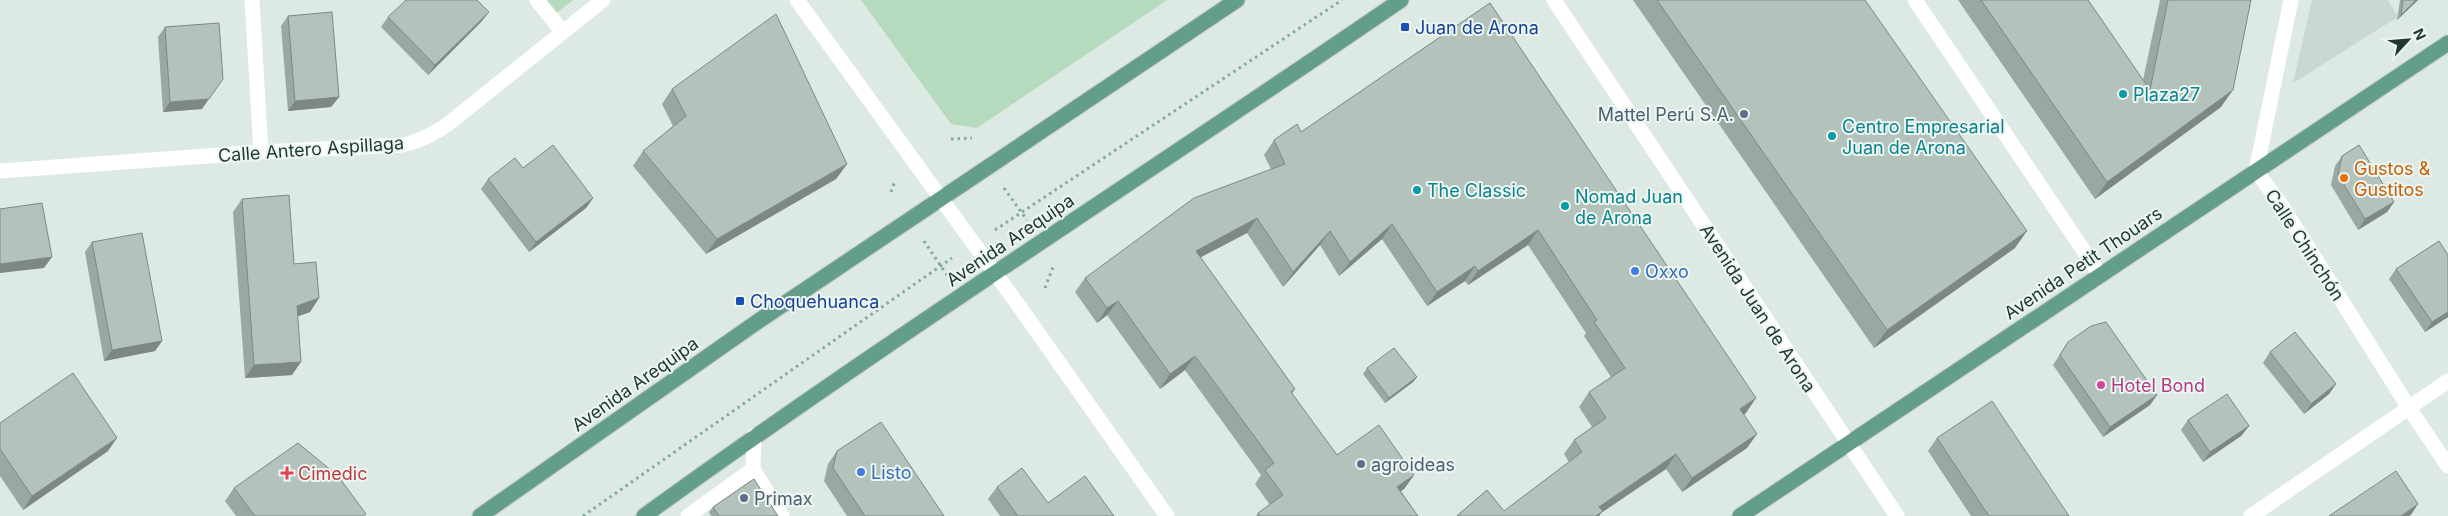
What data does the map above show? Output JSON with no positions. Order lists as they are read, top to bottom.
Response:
{
  "streets": {
    "main road": ["Avenida Arequipa", "Avenida Petit Thouars"],
    "street": ["Calle Antero Aspillaga", "Calle Chinchón", "Avenida Juan de Arona"]
  },
  "crossings": [
    ["Calle Chinchón", "Avenida Petit Thouars"],
    ["Avenida Petit Thouars", "Avenida Juan de Arona"]
  ],
  "places": {
    "transit": ["Juan de Arona", "Choquehuanca"],
    "other": [
      "Plaza27",
      "Mattel Perú S.A.",
      "Centro Empresarial Juan de Arona",
      "Gustos & Gustitos",
      "The Classic",
      "Nomad Juan de Arona",
      "Oxxo",
      "Hotel Bond",
      "agroideas",
      "Listo",
      "Primax"
    ],
    "health": ["Cimedic"]
  },
  "north": "top right"
}
